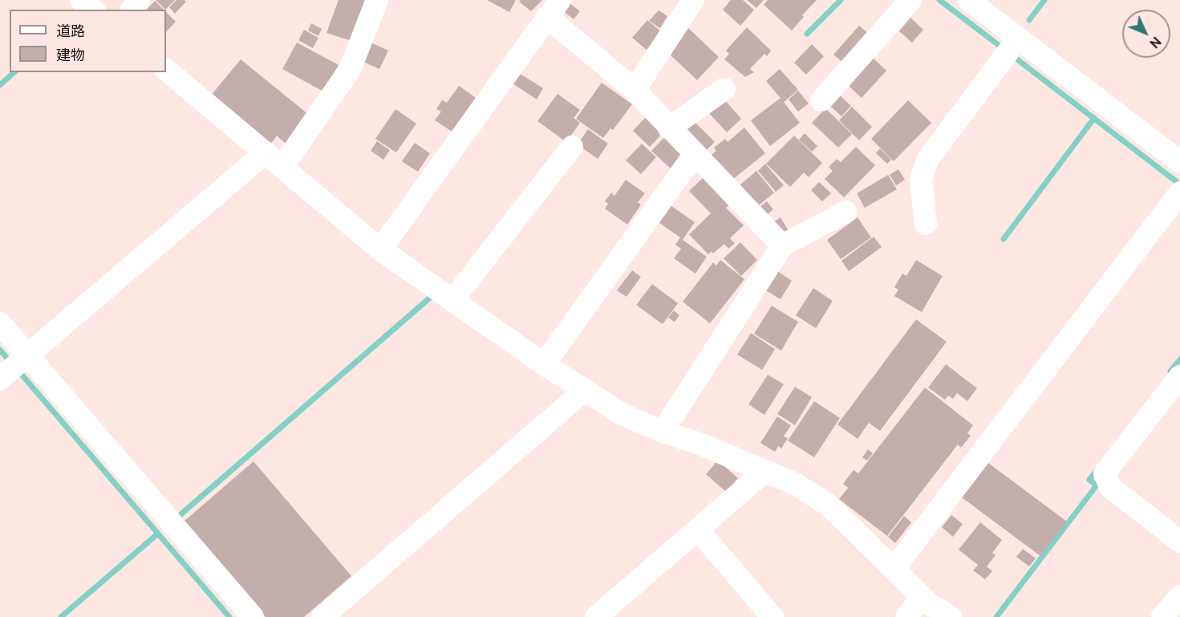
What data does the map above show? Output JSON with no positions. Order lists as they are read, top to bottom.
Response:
{
  "legend": ["道路", "建物"],
  "north": "bottom right"
}
